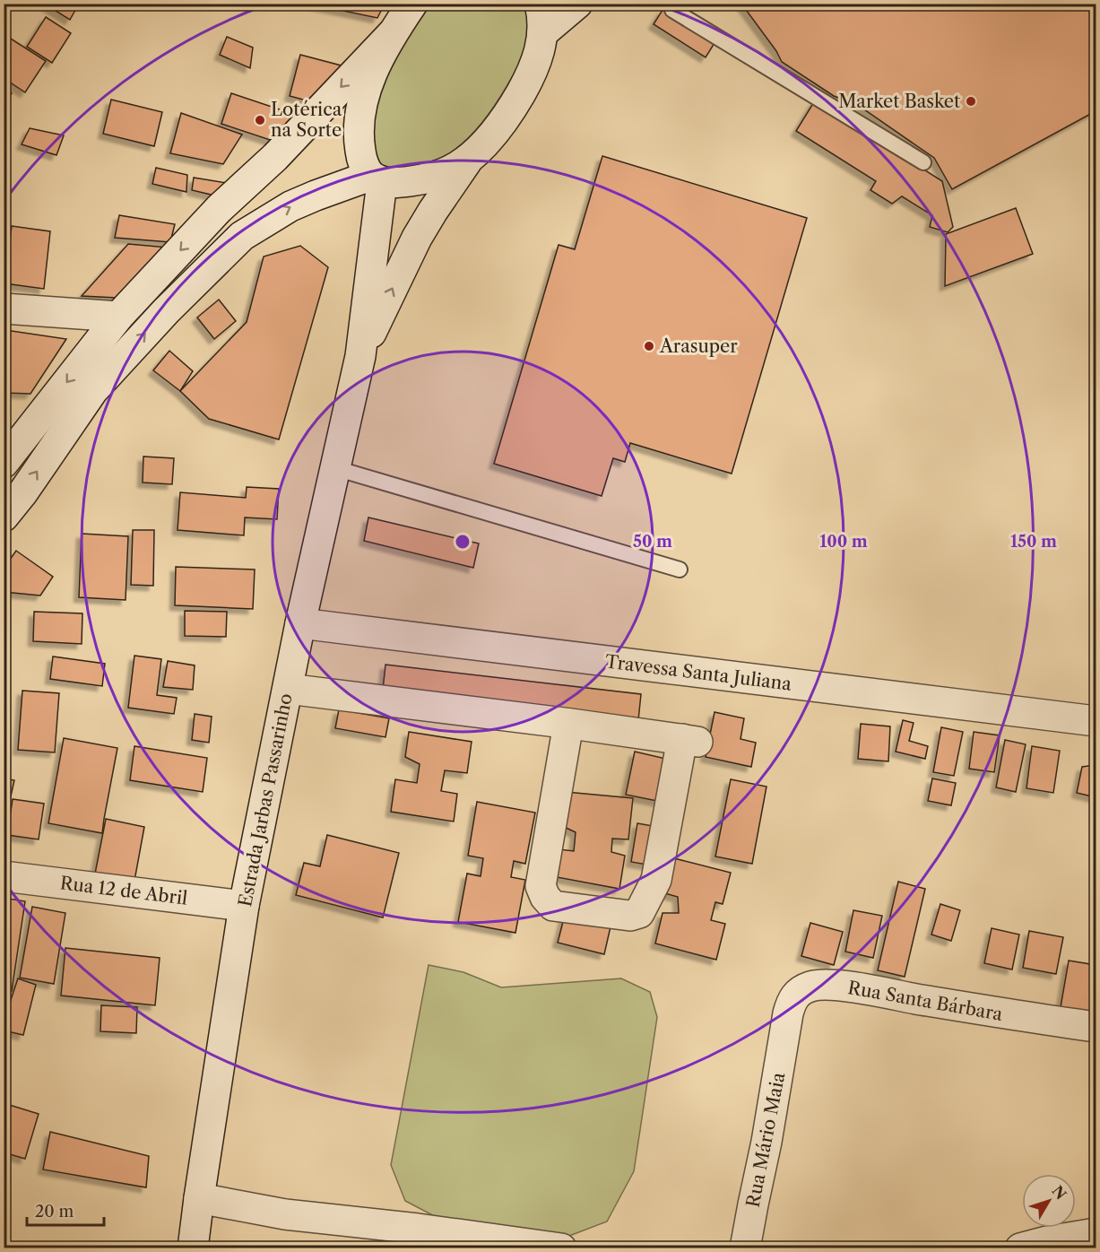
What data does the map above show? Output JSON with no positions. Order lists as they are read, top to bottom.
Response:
{
  "streets": {
    "street": [
      "Travessa Santa Juliana",
      "Estrada Jarbas Passarinho",
      "Rua 12 de Abril",
      "Rua Santa Bárbara",
      "Rua Mário Maia"
    ]
  },
  "crossings": [
    ["Travessa Santa Juliana", "Estrada Jarbas Passarinho"],
    ["Estrada Jarbas Passarinho", "Rua 12 de Abril"],
    ["Rua Santa Bárbara", "Rua Mário Maia"]
  ],
  "places": ["Market Basket", "Lotérica na Sorte", "Arasuper"],
  "scale_bar": "20 m",
  "north": "top right",
  "rings": ["50 m", "100 m", "150 m"]
}
